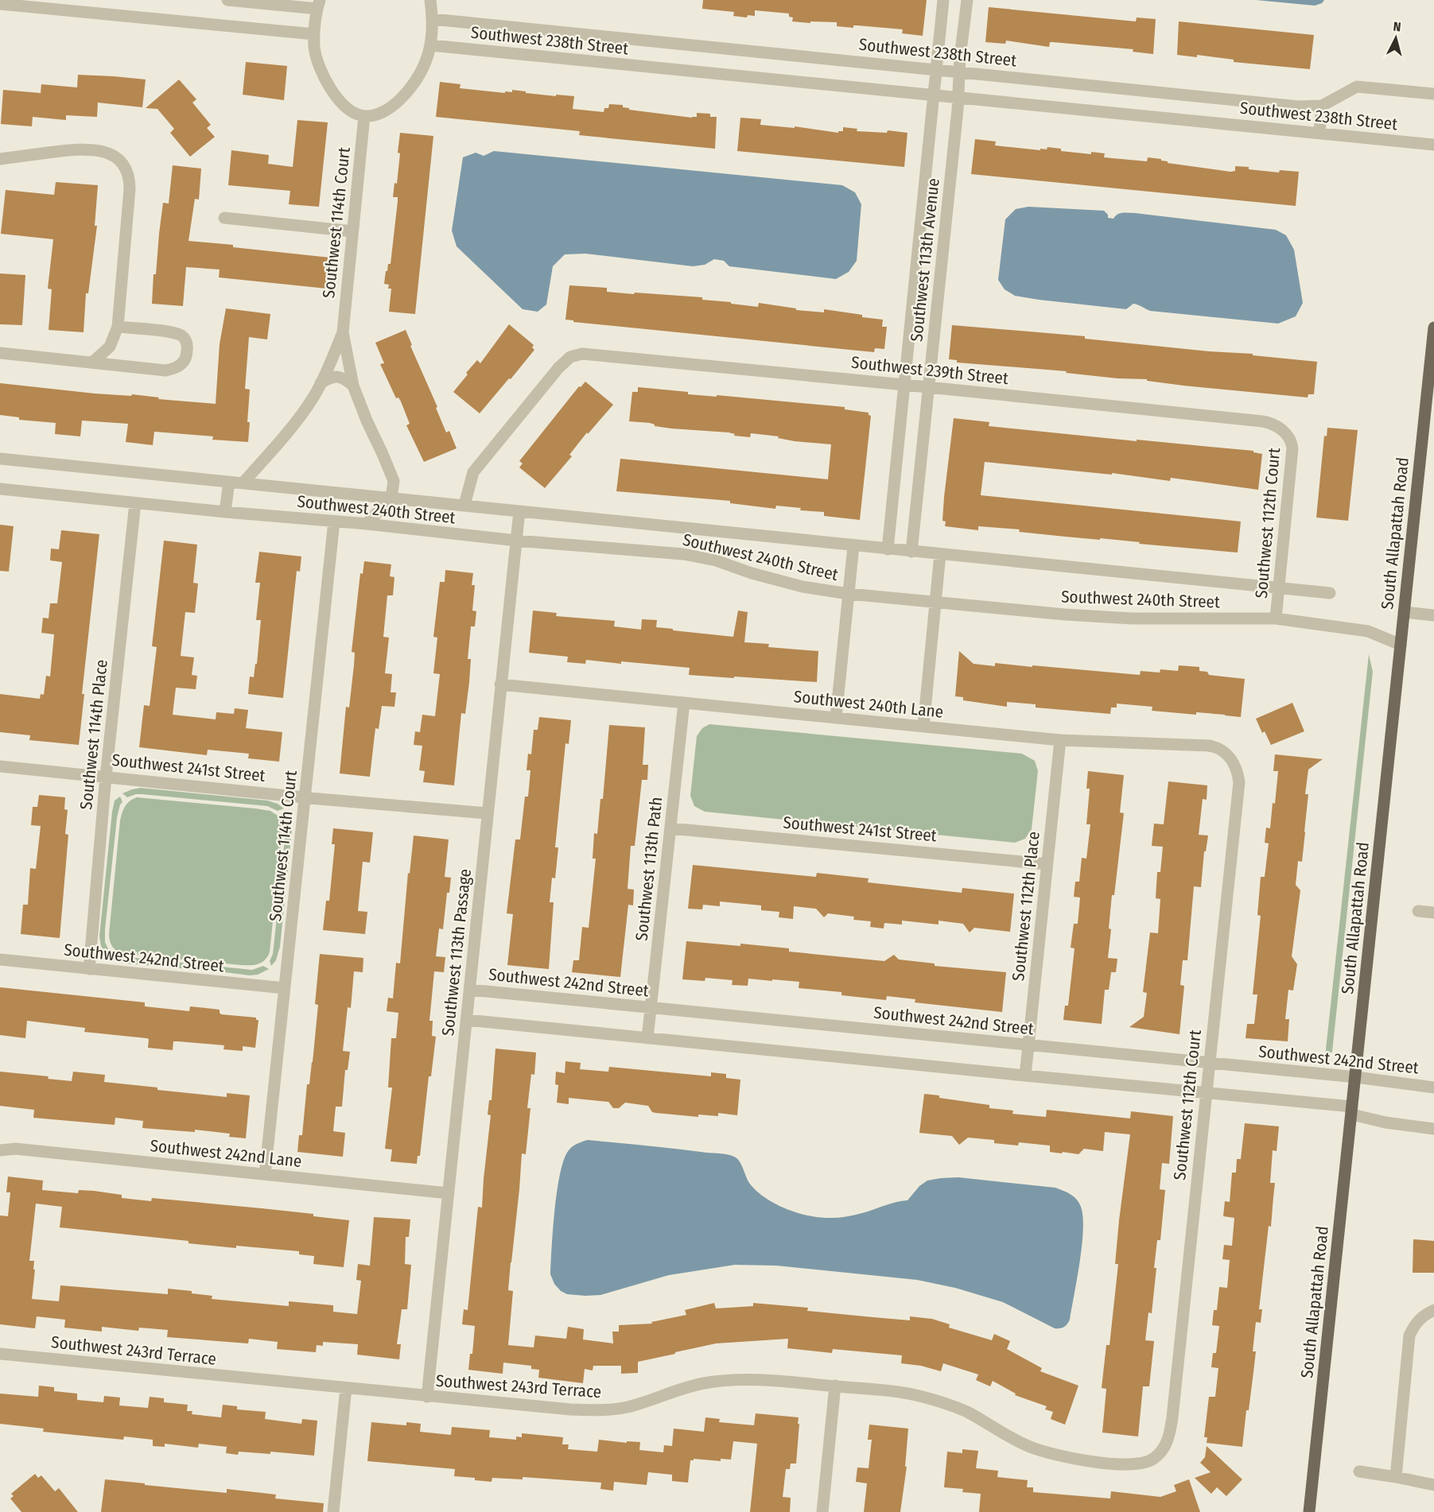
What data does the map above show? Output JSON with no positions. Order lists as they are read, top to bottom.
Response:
{
  "streets": {
    "main road": ["South Allapattah Road"],
    "street": [
      "Southwest 238th Street",
      "Southwest 114th Court",
      "Southwest 113th Avenue",
      "Southwest 239th Street",
      "Southwest 240th Street",
      "Southwest 112th Court",
      "Southwest 240th Lane",
      "Southwest 114th Place",
      "Southwest 241st Street",
      "Southwest 113th Path",
      "Southwest 112th Place",
      "Southwest 113th Passage",
      "Southwest 242nd Street",
      "Southwest 242nd Lane",
      "Southwest 243rd Terrace"
    ]
  },
  "crossings": [
    ["Southwest 238th Street", "Southwest 113th Avenue"],
    ["Southwest 114th Court", "Southwest 240th Street"],
    ["Southwest 114th Court", "Southwest 241st Street"],
    ["Southwest 114th Court", "Southwest 242nd Street"],
    ["Southwest 114th Court", "Southwest 242nd Lane"],
    ["Southwest 113th Avenue", "Southwest 239th Street"],
    ["Southwest 113th Avenue", "Southwest 240th Street"],
    ["Southwest 239th Street", "Southwest 240th Street"],
    ["Southwest 239th Street", "Southwest 112th Court"],
    ["Southwest 240th Street", "Southwest 112th Court"],
    ["Southwest 240th Street", "South Allapattah Road"],
    ["Southwest 240th Street", "Southwest 114th Place"],
    ["Southwest 240th Street", "Southwest 113th Passage"],
    ["Southwest 112th Court", "Southwest 240th Lane"],
    ["Southwest 112th Court", "Southwest 242nd Street"],
    ["Southwest 112th Court", "Southwest 243rd Terrace"],
    ["South Allapattah Road", "Southwest 242nd Street"],
    ["Southwest 240th Lane", "Southwest 113th Path"],
    ["Southwest 240th Lane", "Southwest 112th Place"],
    ["Southwest 240th Lane", "Southwest 113th Passage"],
    ["Southwest 114th Place", "Southwest 241st Street"],
    ["Southwest 114th Place", "Southwest 242nd Street"],
    ["Southwest 241st Street", "Southwest 113th Path"],
    ["Southwest 241st Street", "Southwest 112th Place"],
    ["Southwest 241st Street", "Southwest 113th Passage"],
    ["Southwest 113th Path", "Southwest 242nd Street"],
    ["Southwest 112th Place", "Southwest 242nd Street"],
    ["Southwest 113th Passage", "Southwest 242nd Street"],
    ["Southwest 113th Passage", "Southwest 242nd Lane"],
    ["Southwest 113th Passage", "Southwest 243rd Terrace"]
  ],
  "north": "top"
}
